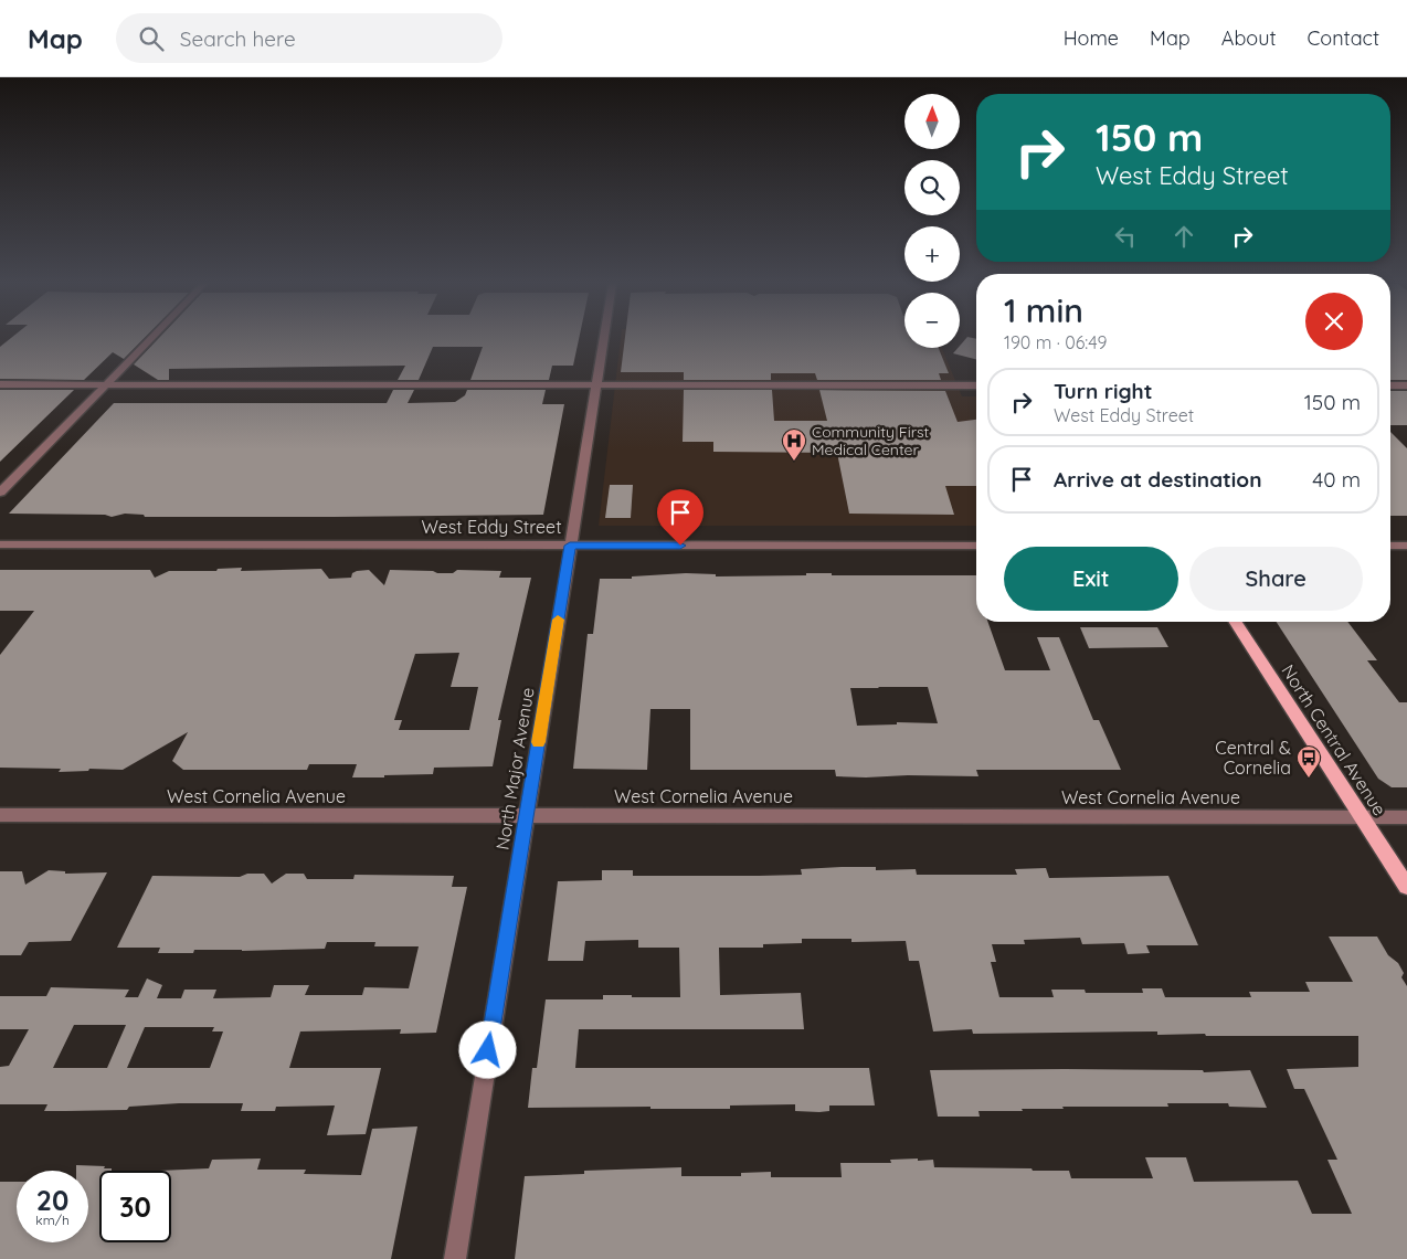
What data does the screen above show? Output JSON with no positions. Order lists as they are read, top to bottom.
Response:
{
  "streets": {
    "main road": ["North Central Avenue"],
    "street": ["West Eddy Street", "North Major Avenue", "West Cornelia Avenue"]
  },
  "crossings": [
    ["West Eddy Street", "North Major Avenue"],
    ["North Central Avenue", "West Cornelia Avenue"],
    ["North Major Avenue", "West Cornelia Avenue"]
  ],
  "places": {
    "hospital": ["Community First Medical Center"],
    "bus stop": ["Central & Cornelia"]
  },
  "north": "top",
  "page": {
    "header": "Map",
    "search": "Search here",
    "nav": [
      "Home",
      "Map",
      "About",
      "Contact"
    ],
    "map_buttons": ["+", "−"],
    "turn": ["150 m", "West Eddy Street"],
    "heading": ["1 min", "190 m · 06:49"],
    "list": [
      {
        "name": "Turn right",
        "note": "West Eddy Street",
        "value": "150 m"
      },
      {
        "name": "Arrive at destination",
        "value": "40 m"
      }
    ],
    "buttons": ["Exit", "Share"],
    "speed": "20 km/h",
    "limit": "30"
  }
}
